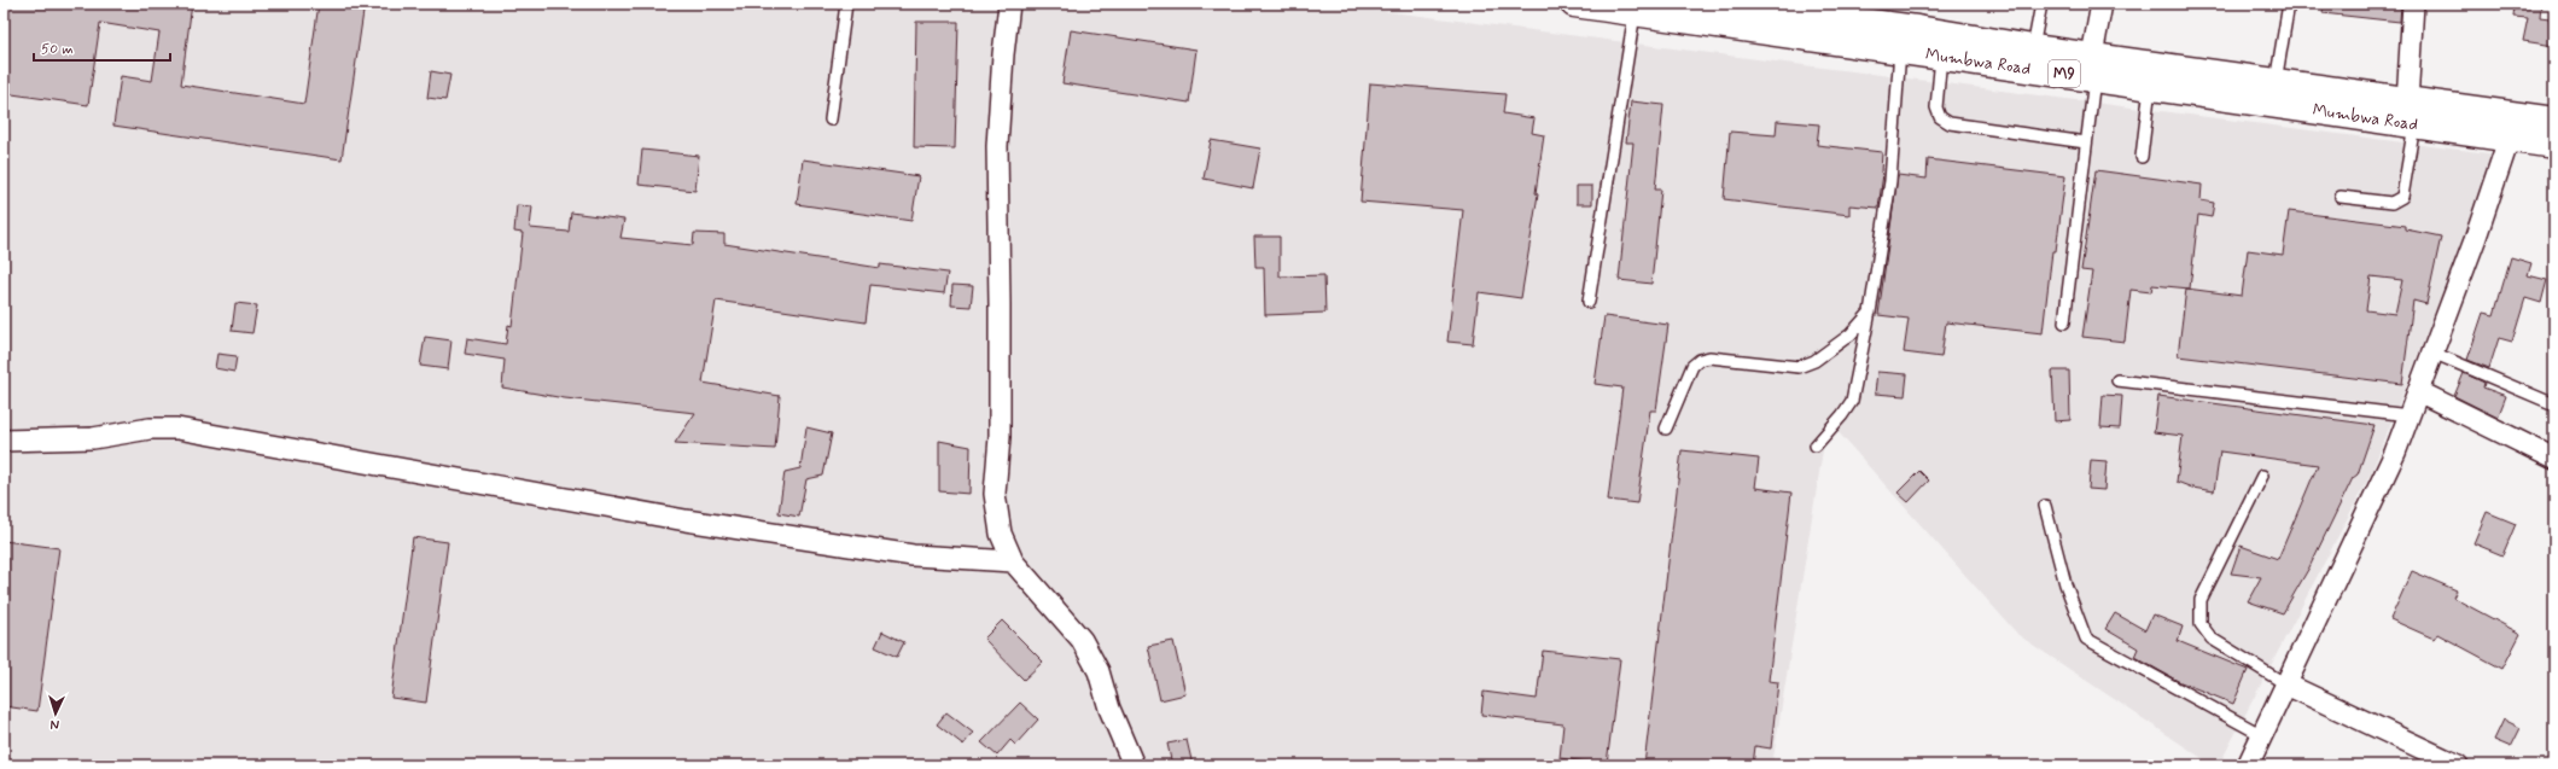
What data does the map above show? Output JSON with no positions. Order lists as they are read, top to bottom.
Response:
{
  "streets": {
    "main road": ["Mumbwa Road", "M9"]
  },
  "scale_bar": "50 m",
  "north": "bottom"
}
